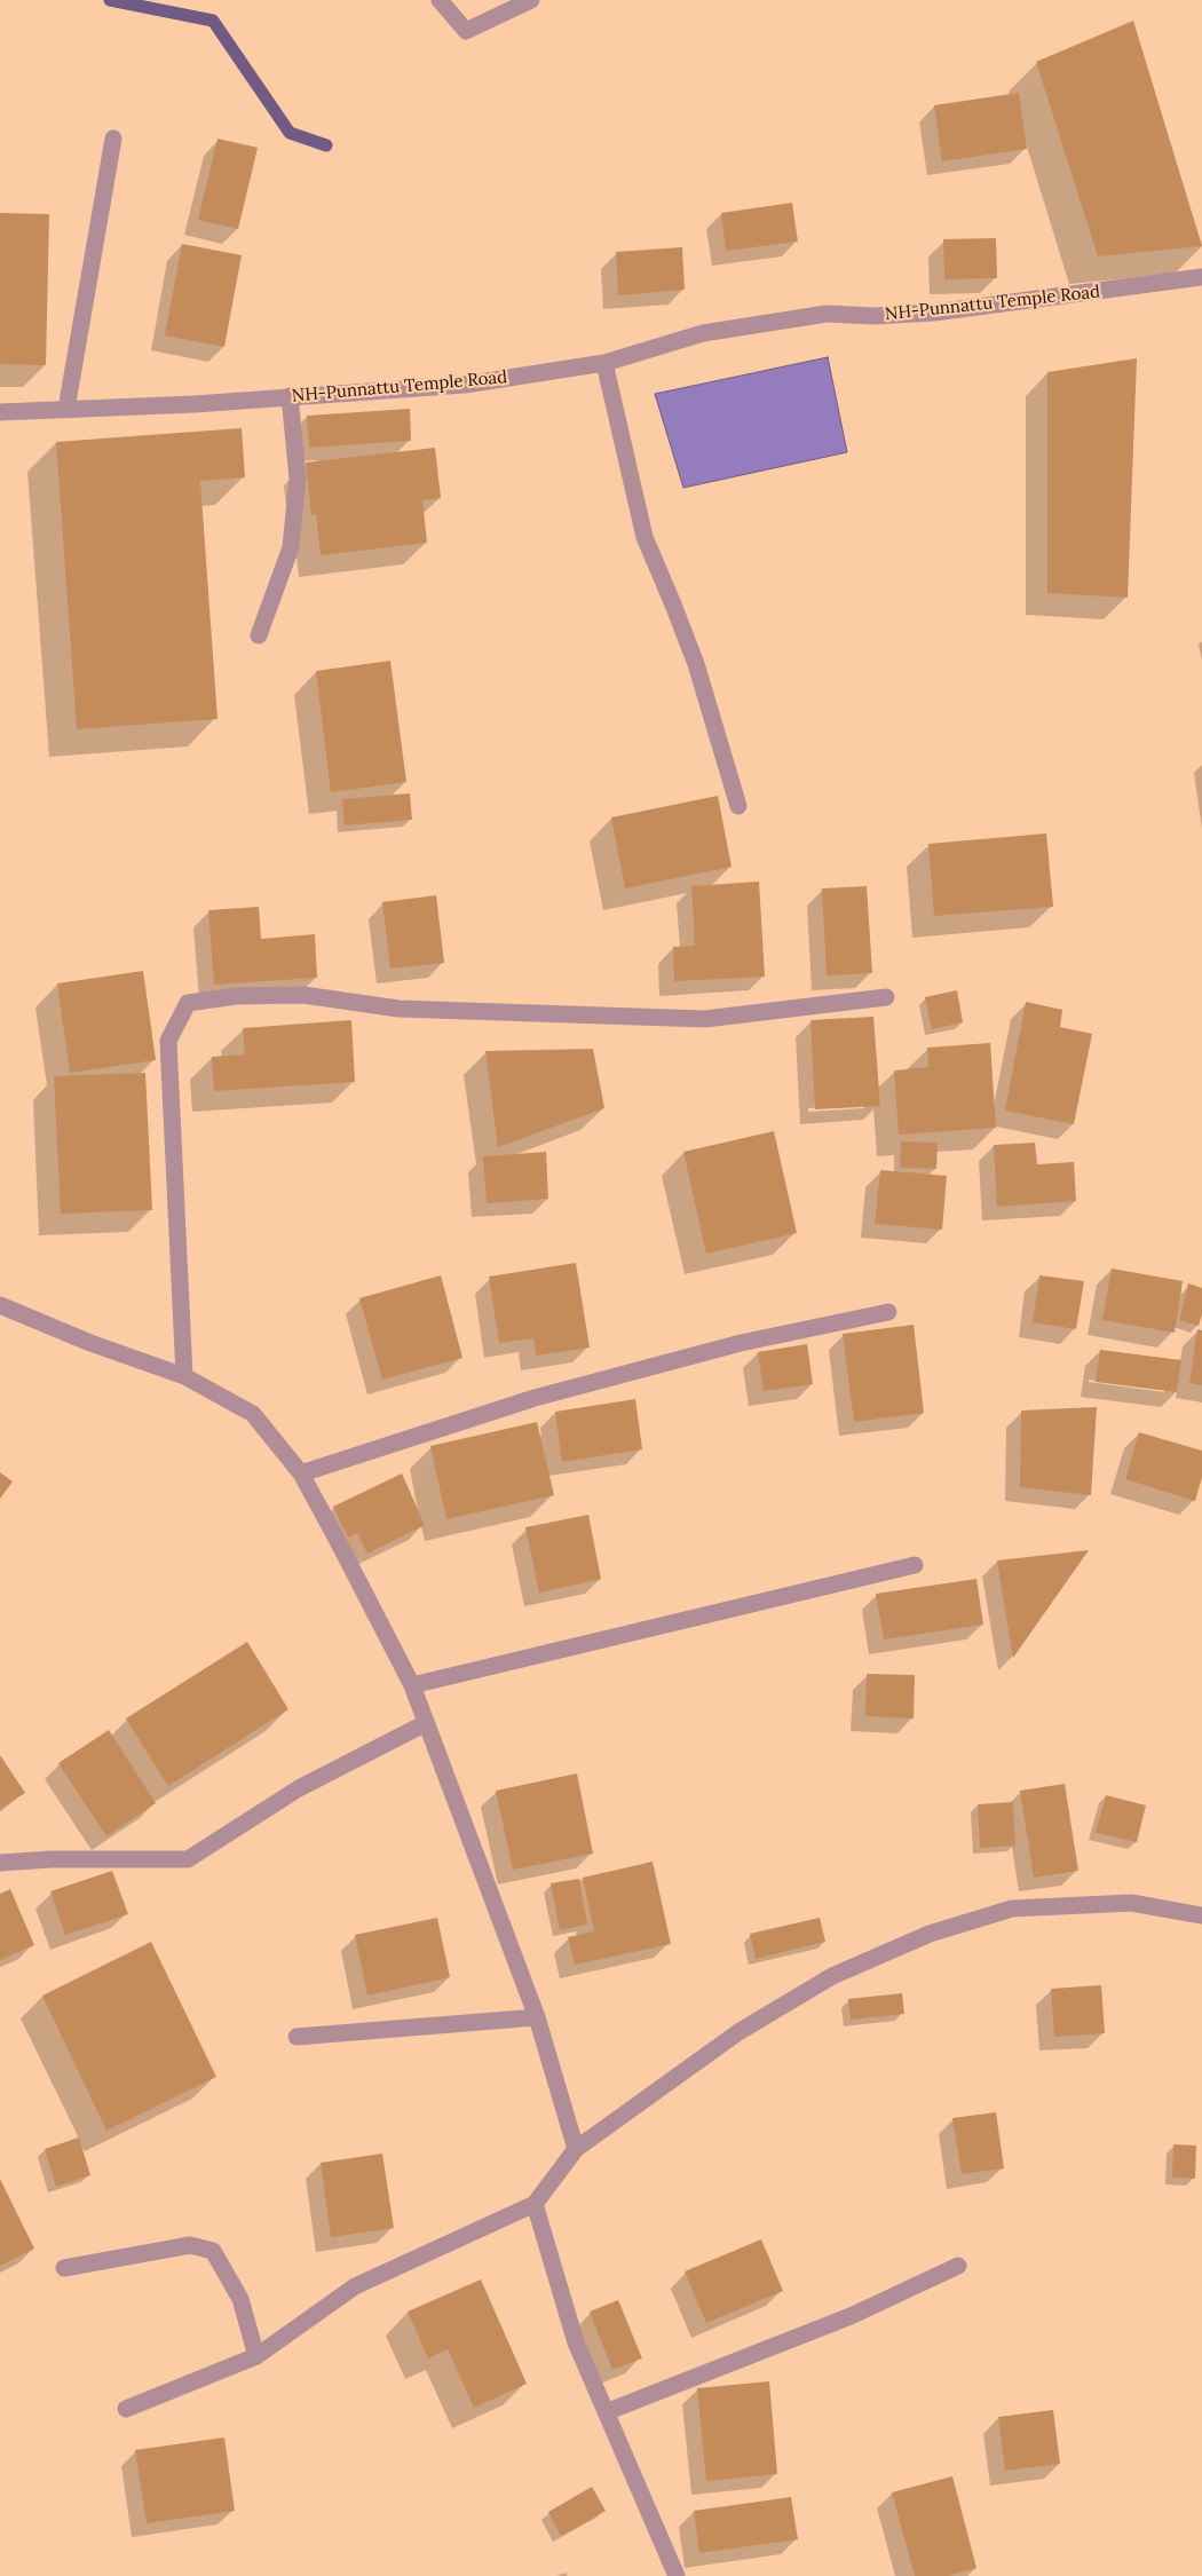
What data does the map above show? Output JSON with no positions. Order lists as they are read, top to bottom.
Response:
{
  "streets": {
    "street": ["NH-Punnattu Temple Road"]
  }
}
